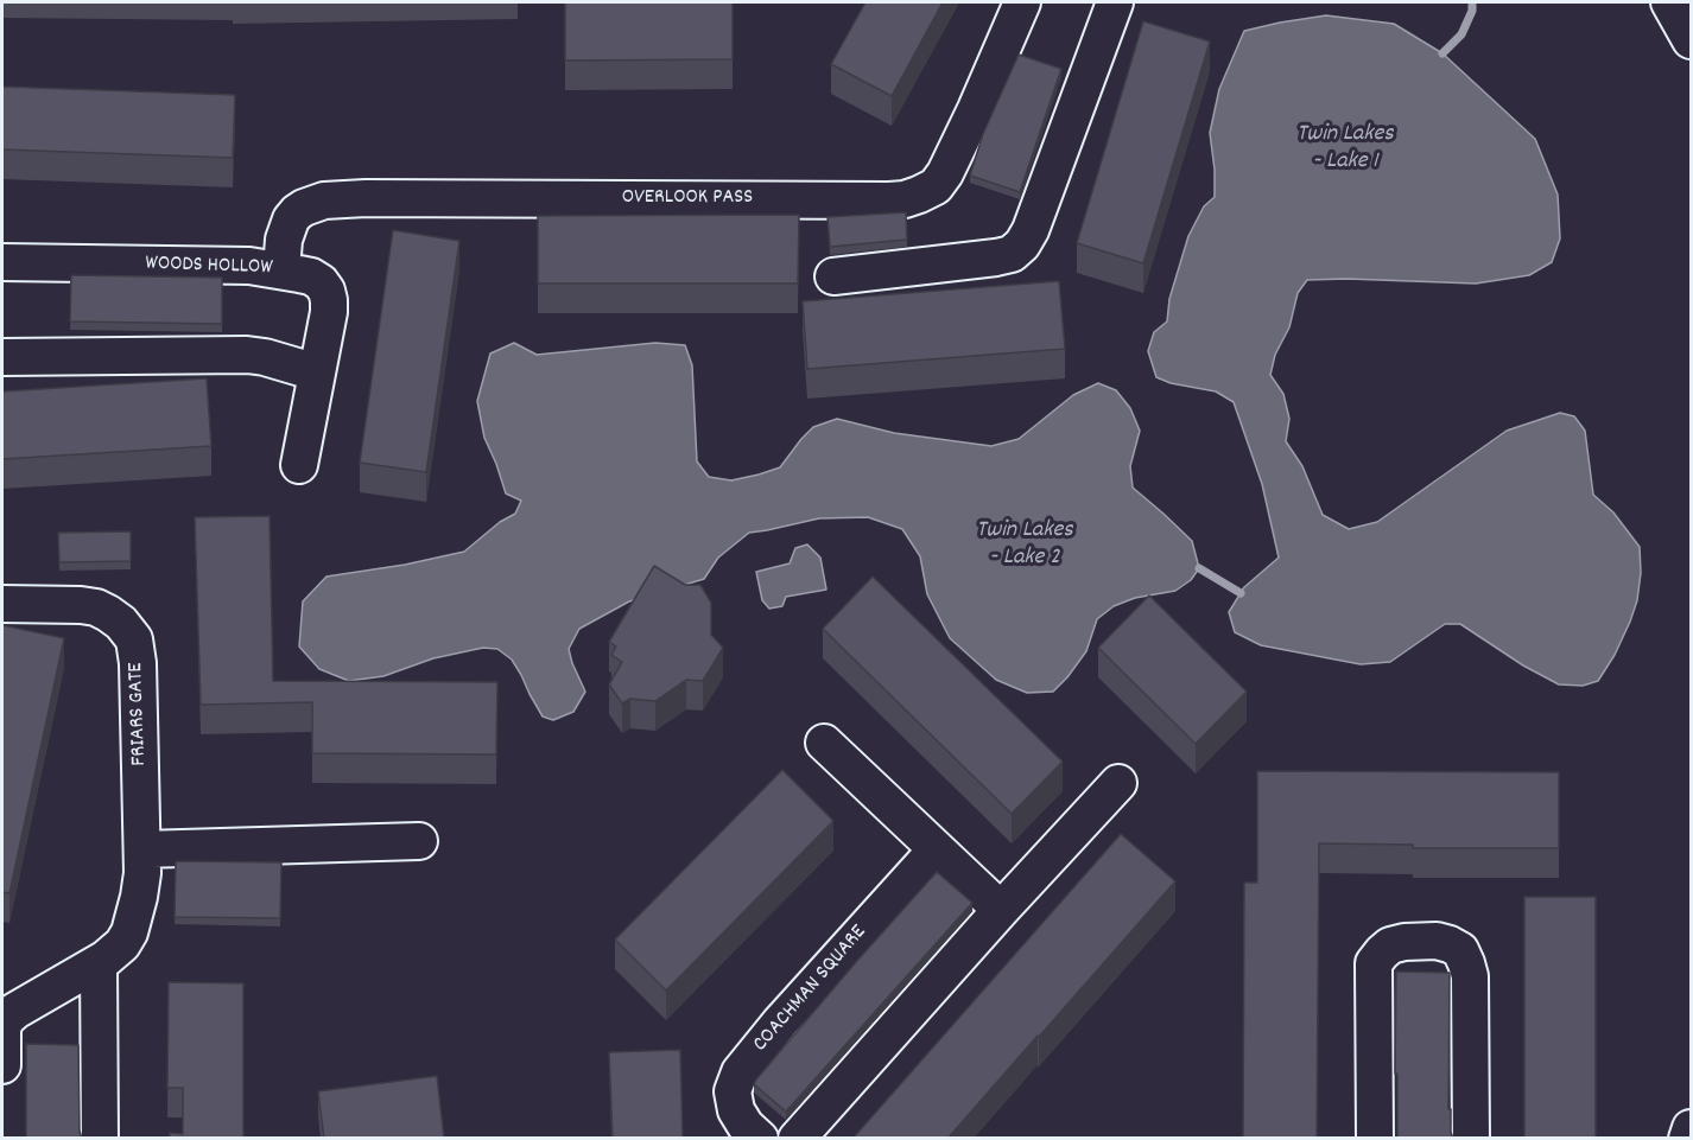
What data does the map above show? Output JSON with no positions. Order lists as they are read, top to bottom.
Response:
{
  "streets": {
    "street": [
      "OVERLOOK PASS",
      "WOODS HOLLOW",
      "FRIARS GATE",
      "COACHMAN SQUARE"
    ]
  },
  "crossings": [
    ["OVERLOOK PASS", "WOODS HOLLOW"]
  ],
  "water": ["Twin Lakes - Lake 1", "Twin Lakes - Lake 2"]
}
